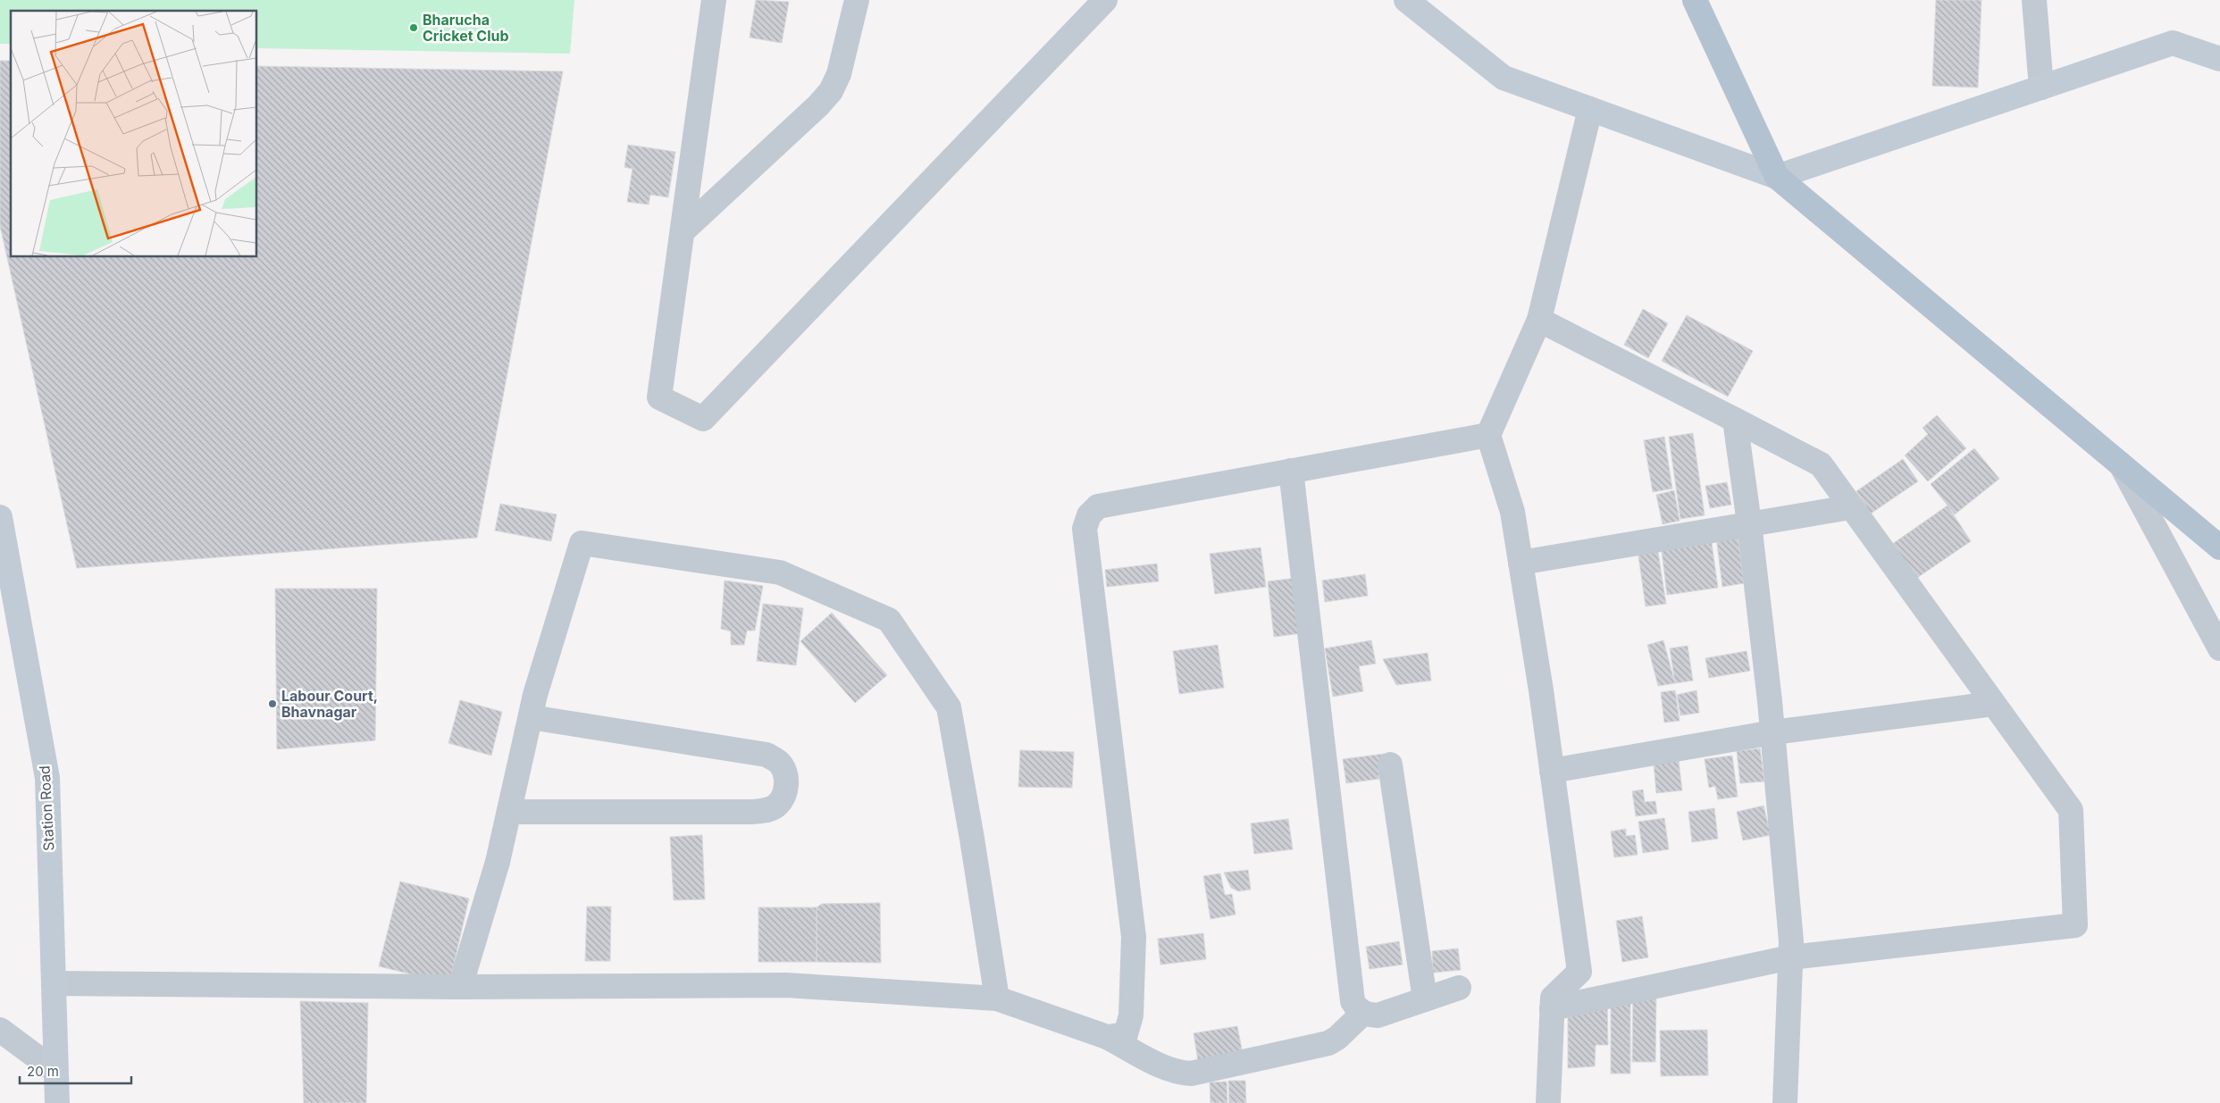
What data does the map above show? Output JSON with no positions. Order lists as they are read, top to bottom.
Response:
{
  "streets": {
    "main road": ["Station Road"]
  },
  "places": ["Bharucha Cricket Club", "Labour Court, Bhavnagar"],
  "scale_bar": "20 m"
}
